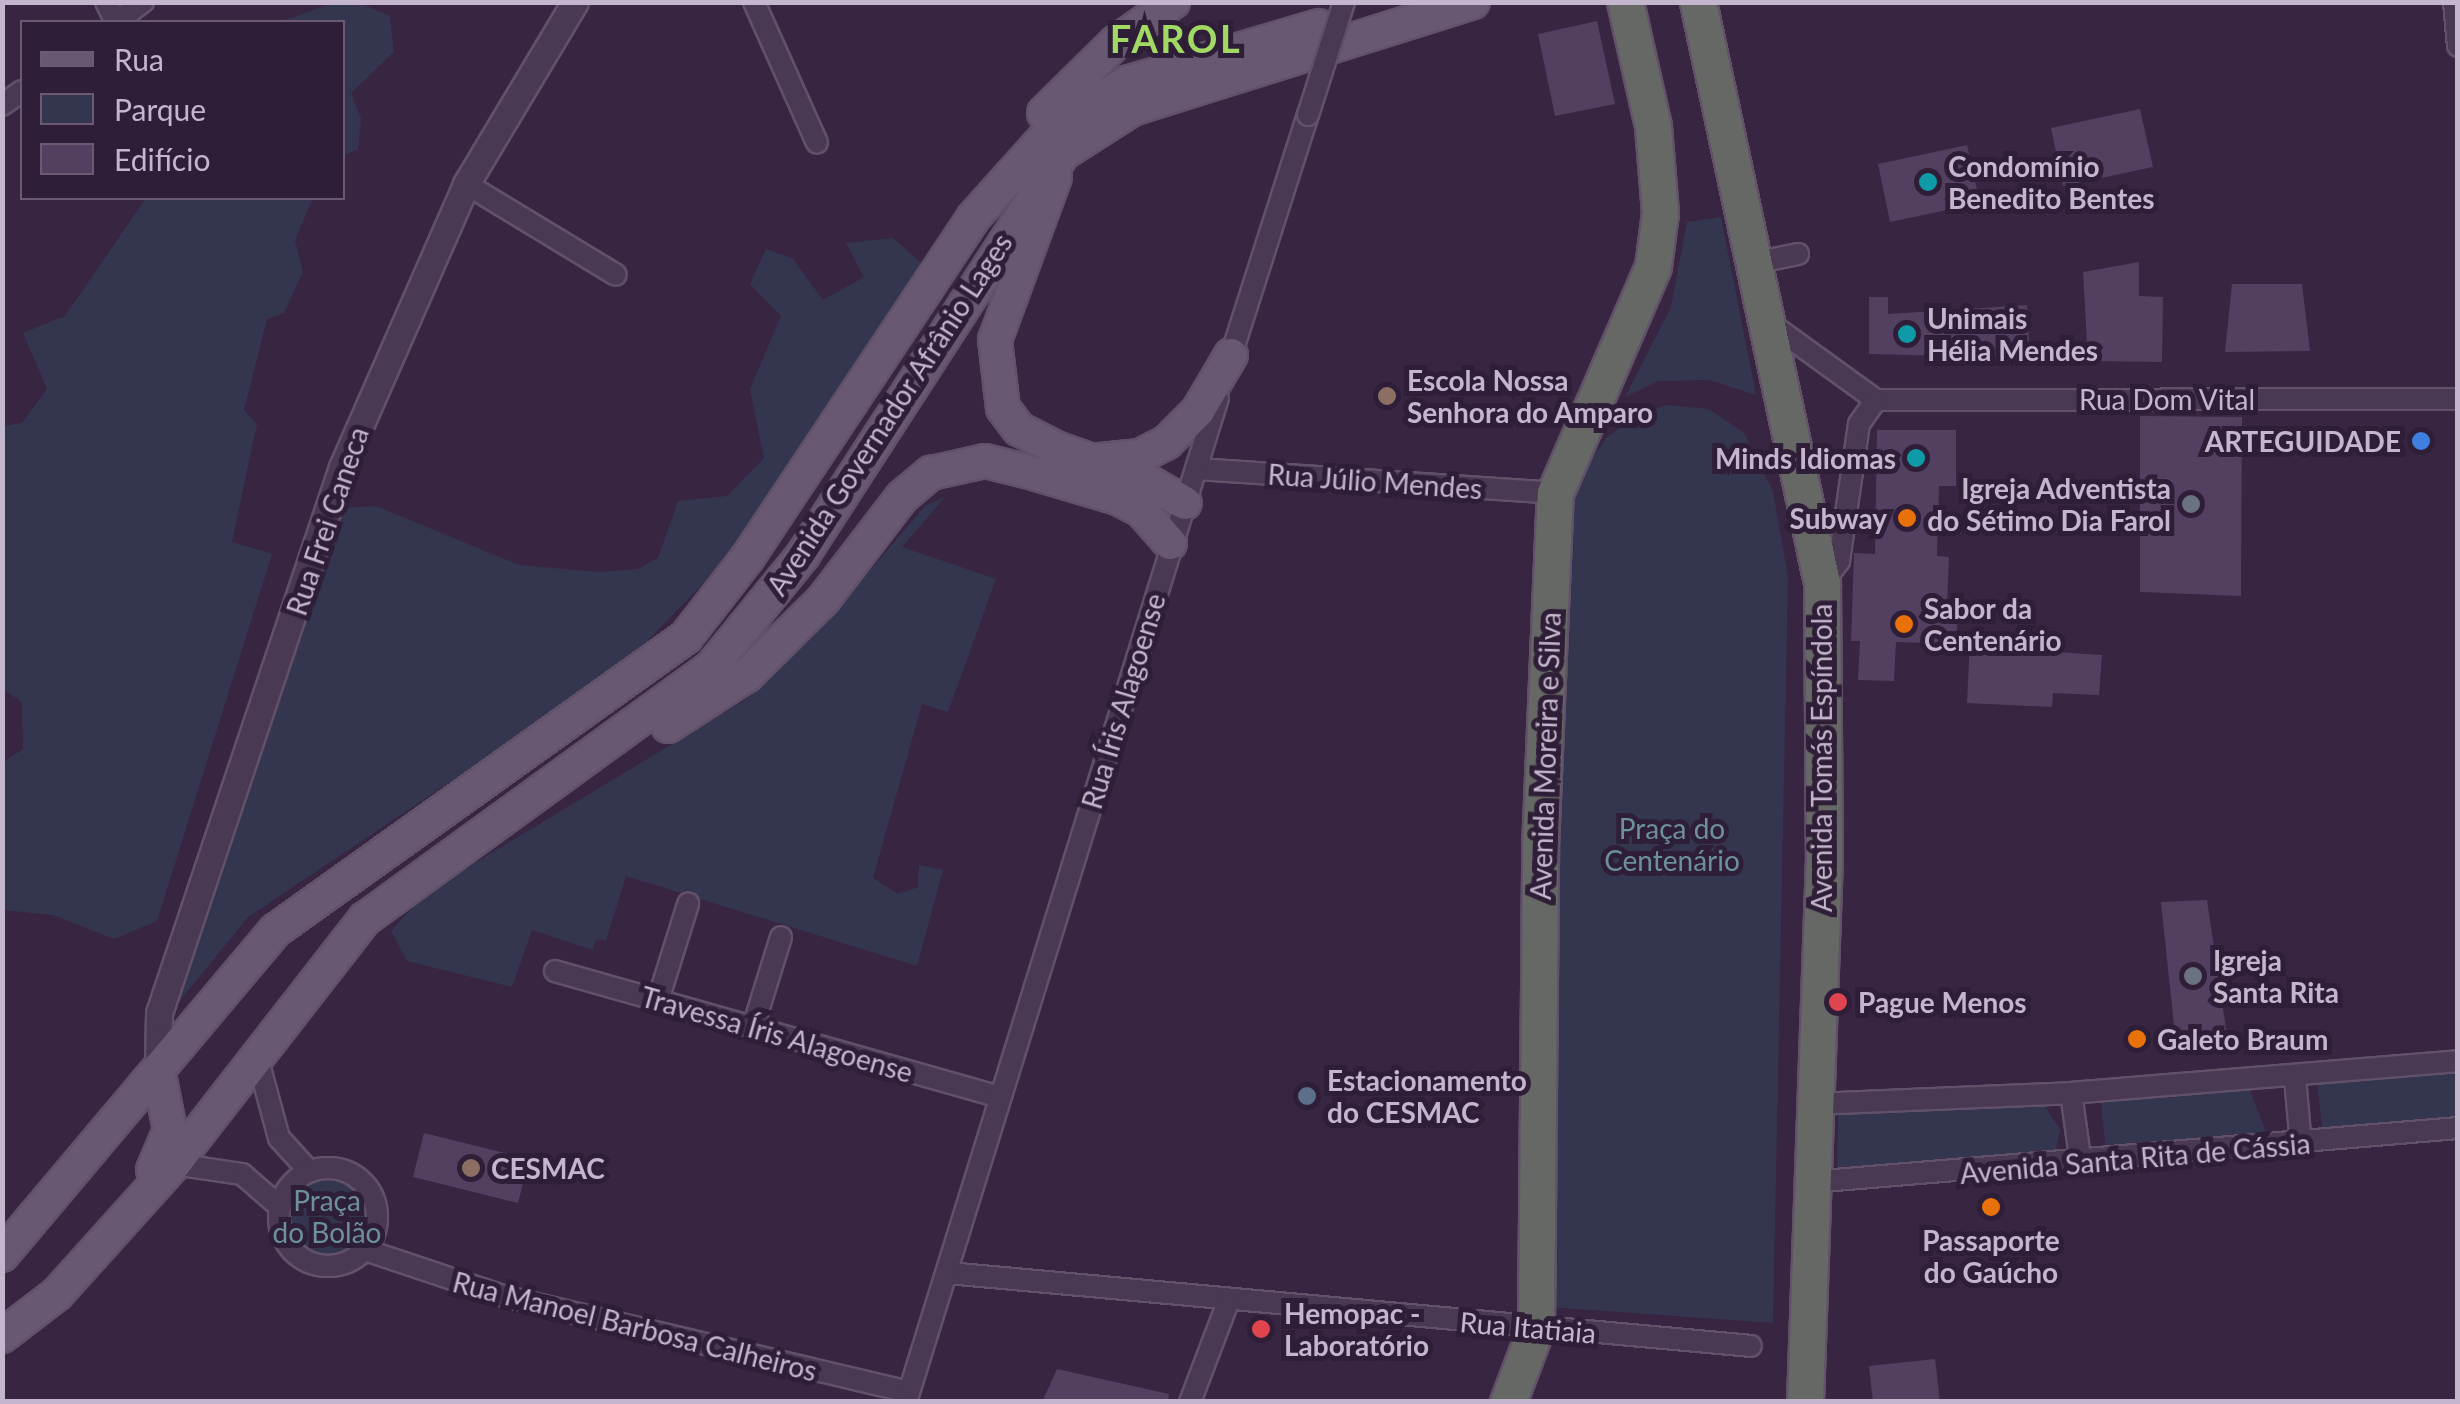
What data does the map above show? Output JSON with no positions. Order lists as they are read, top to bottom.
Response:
{
  "streets": {
    "highway": ["Avenida Moreira e Silva", "Avenida Tomás Espíndola"],
    "main road": ["Avenida Governador Afrânio Lages"],
    "street": [
      "Rua Dom Vital",
      "Rua Júlio Mendes",
      "Rua Frei Caneca",
      "Rua Íris Alagoense",
      "Travessa Íris Alagoense",
      "Avenida Santa Rita de Cássia",
      "Rua Manoel Barbosa Calheiros",
      "Rua Itatiaia"
    ]
  },
  "crossings": [
    ["Avenida Governador Afrânio Lages", "Rua Frei Caneca"],
    ["Rua Júlio Mendes", "Rua Íris Alagoense"],
    ["Rua Júlio Mendes", "Avenida Moreira e Silva"],
    ["Rua Íris Alagoense", "Travessa Íris Alagoense"],
    ["Rua Íris Alagoense", "Rua Manoel Barbosa Calheiros"],
    ["Rua Íris Alagoense", "Rua Itatiaia"],
    ["Avenida Moreira e Silva", "Rua Itatiaia"],
    ["Avenida Tomás Espíndola", "Avenida Santa Rita de Cássia"]
  ],
  "districts": ["FAROL"],
  "parks": ["Praça do Centenário", "Praça do Bolão"],
  "places": [
    "Condomínio Benedito Bentes",
    "Unimais Hélia Mendes",
    "Escola Nossa Senhora do Amparo",
    "ARTEGUIDADE",
    "Minds Idiomas",
    "Igreja Adventista do Sétimo Dia Farol",
    "Subway",
    "Sabor da Centenário",
    "Igreja Santa Rita",
    "Pague Menos",
    "Galeto Braum",
    "Estacionamento do CESMAC",
    "CESMAC",
    "Passaporte do Gaúcho",
    "Hemopac - Laboratório"
  ],
  "legend": ["Rua", "Parque", "Edifício"]
}
